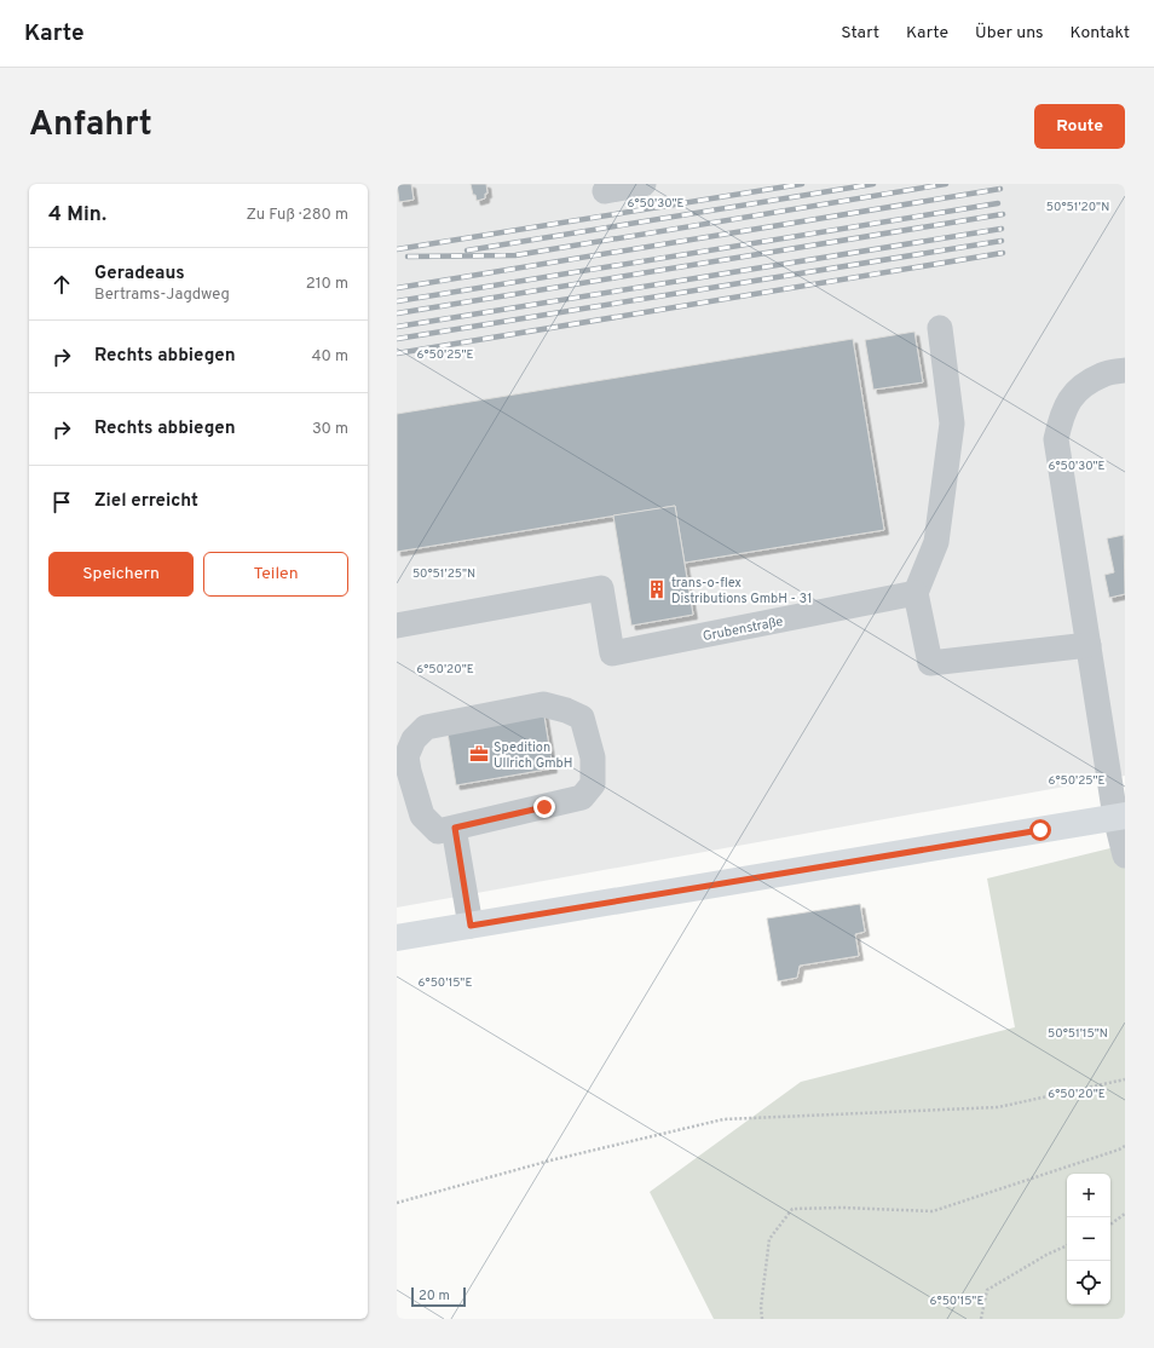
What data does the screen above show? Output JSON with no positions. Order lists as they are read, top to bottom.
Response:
{
  "streets": {
    "street": ["Grubenstraße"]
  },
  "places": {
    "building": ["trans-o-flex Distributions GmbH - 31"],
    "office": ["Spedition Ullrich GmbH"]
  },
  "scale_bar": "20 m",
  "page": {
    "header": "Karte",
    "nav": [
      "Start",
      "Karte",
      "Über uns",
      "Kontakt"
    ],
    "title": "Anfahrt",
    "buttons": [
      "Route",
      ["Speichern", "Teilen"]
    ],
    "heading": ["4 Min.", "Zu Fuß · 280 m"],
    "list": [
      ["Geradeaus", "Bertrams-Jagdweg", "210 m"],
      ["Rechts abbiegen", "40 m"],
      ["Rechts abbiegen", "30 m"],
      "Ziel erreicht"
    ],
    "map_buttons": ["+", "−"],
    "scale": "20 m"
  },
  "coordinates": [
    "6°50'30\"E",
    "50°51'20\"N",
    "6°50'25\"E",
    "50°51'25\"N",
    "6°50'20\"E",
    "6°50'15\"E",
    "50°51'15\"N"
  ]
}
